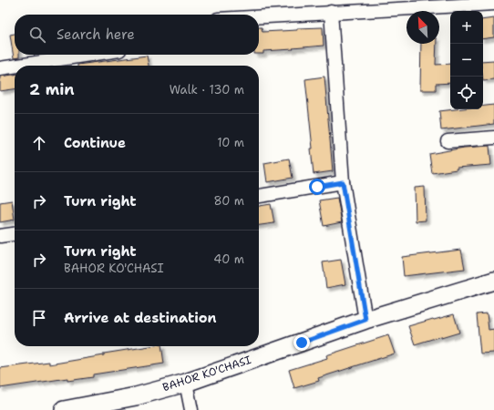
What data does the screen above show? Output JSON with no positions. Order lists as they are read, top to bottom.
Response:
{
  "streets": {
    "street": ["BAHOR KO'CHASI"]
  },
  "north": "top left",
  "page": {
    "map_buttons": ["+", "−"],
    "search": "Search here",
    "heading": ["2 min", "Walk · 130 m"],
    "list": [
      ["Continue", "10 m"],
      ["Turn right", "80 m"],
      ["Turn right", "BAHOR KO'CHASI", "40 m"],
      "Arrive at destination"
    ]
  }
}
